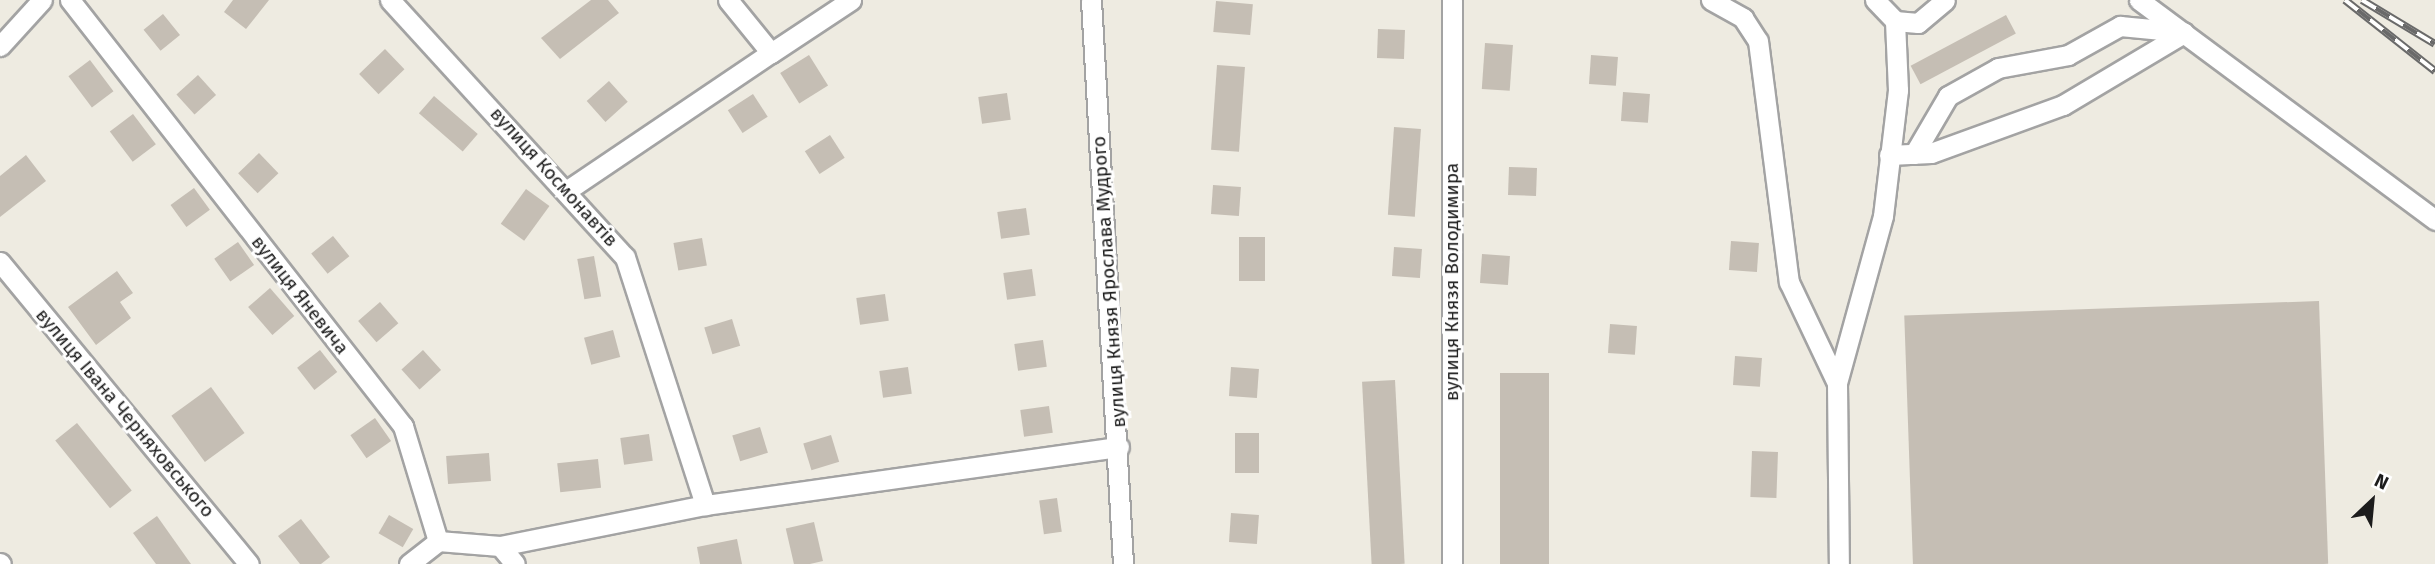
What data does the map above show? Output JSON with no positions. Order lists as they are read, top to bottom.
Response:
{
  "streets": {
    "street": [
      "вулиця Космонавтів",
      "вулиця Князя Ярослава Мудрого",
      "вулиця Князя Володимира",
      "вулиця Яневича",
      "вулиця Івана Черняховського"
    ]
  },
  "north": "top right"
}
